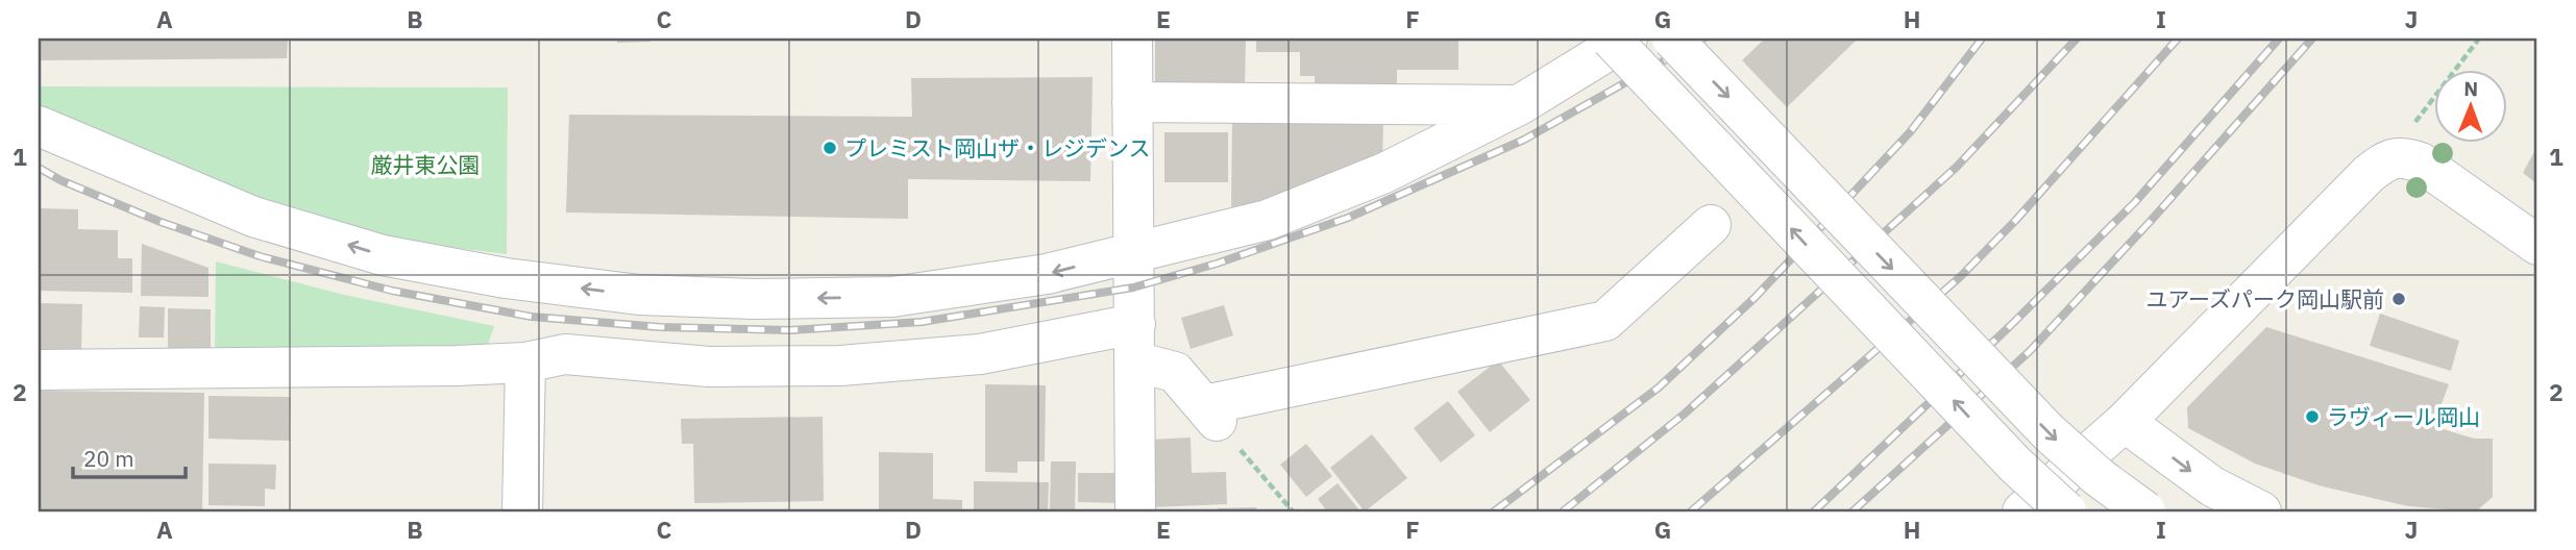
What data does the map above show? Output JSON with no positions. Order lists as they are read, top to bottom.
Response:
{
  "parks": ["厳井東公園"],
  "places": ["プレミスト岡山ザ・レジデンス", "ユアーズパーク岡山駅前", "ラヴィール岡山"],
  "scale_bar": "20 m",
  "north": "top",
  "grid": {
    "columns": [
      "A",
      "B",
      "C",
      "D",
      "E",
      "F",
      "G",
      "H",
      "I",
      "J"
    ],
    "rows": ["1", "2"]
  }
}
